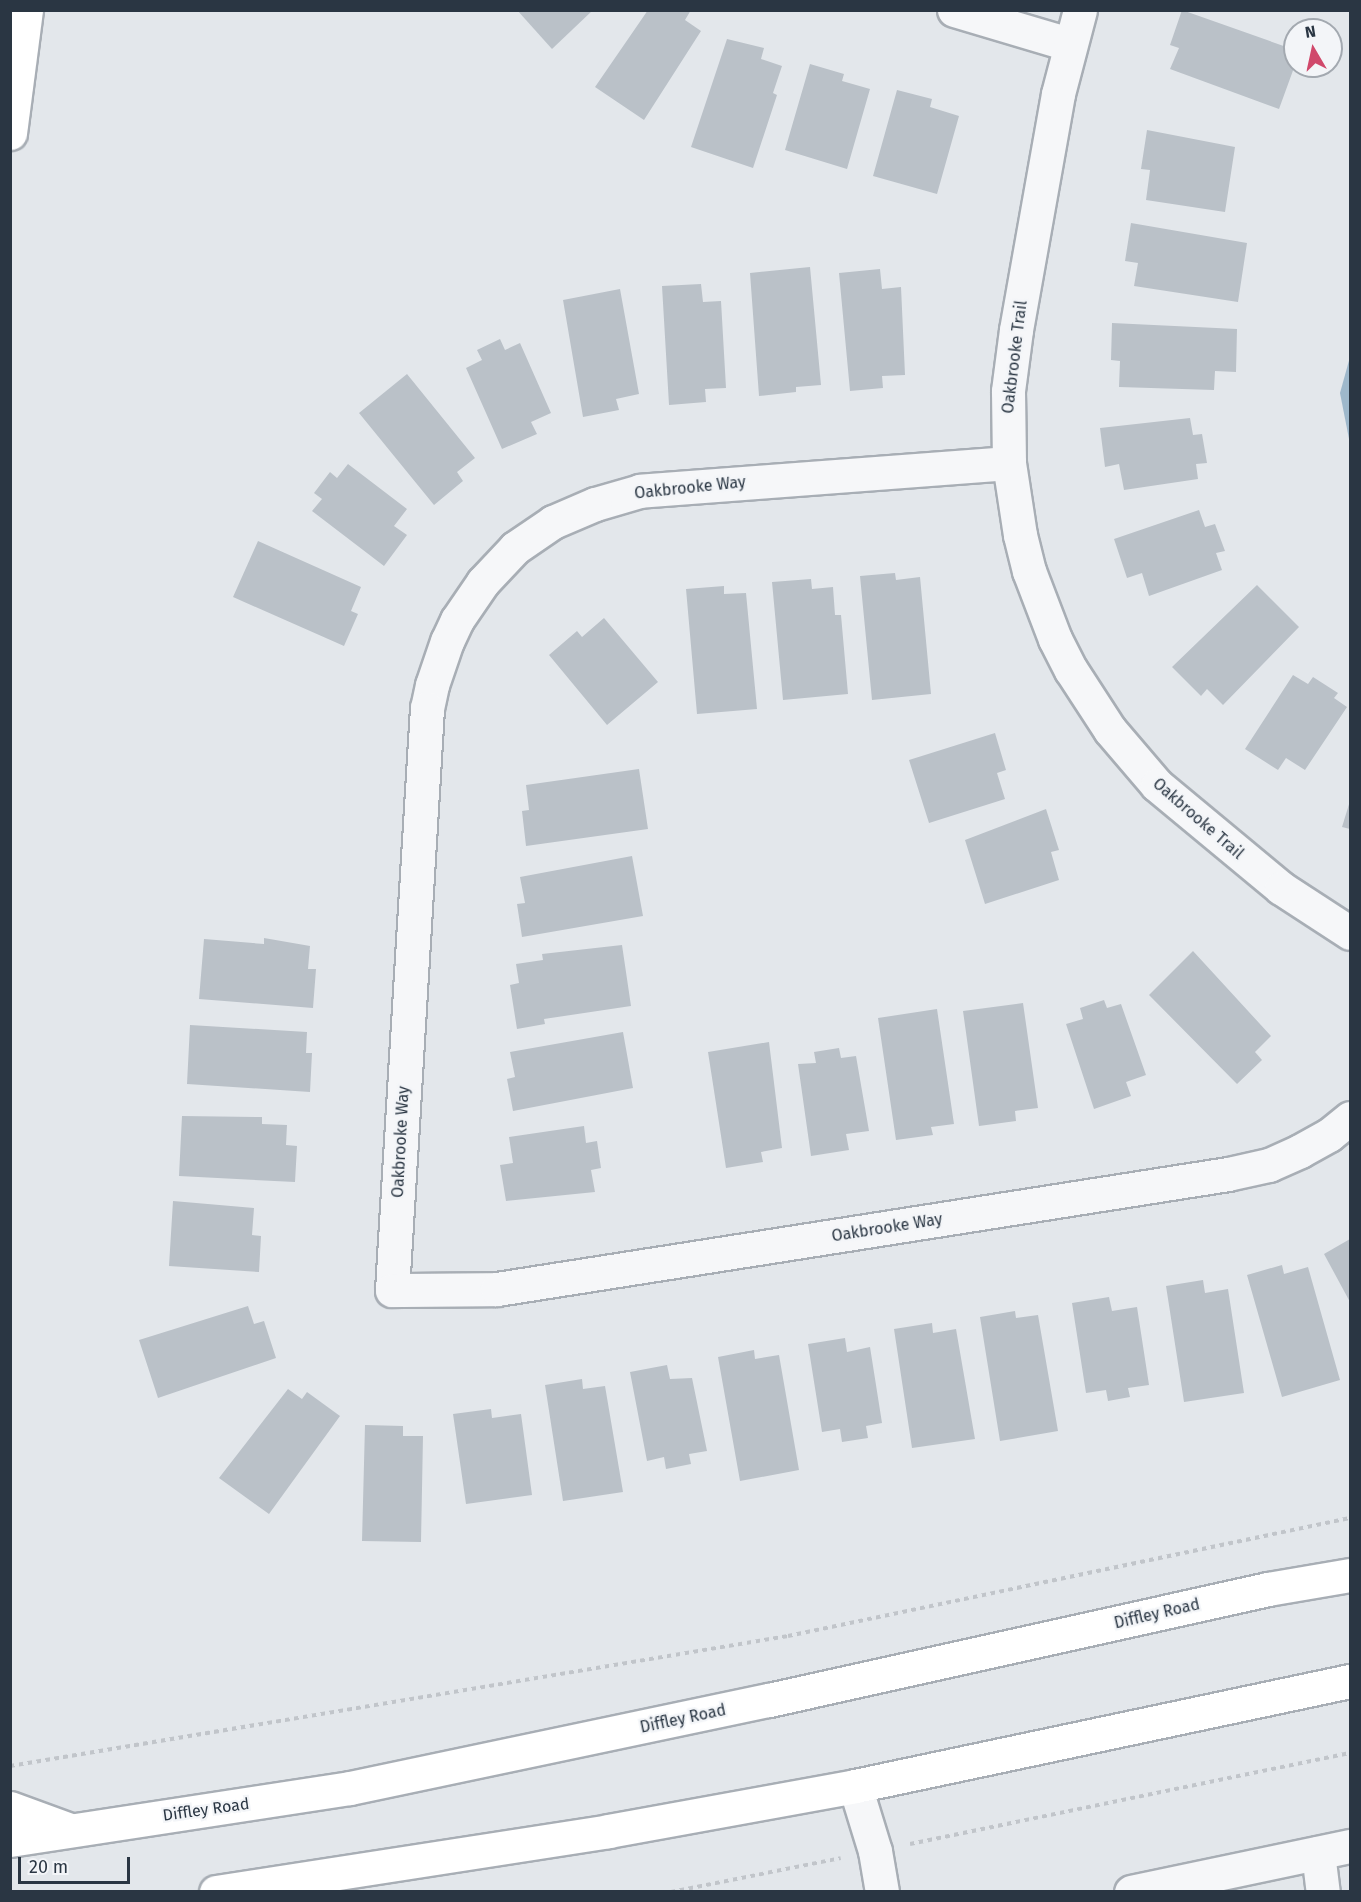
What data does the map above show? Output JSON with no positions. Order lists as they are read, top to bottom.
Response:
{
  "streets": {
    "main road": ["Diffley Road"],
    "street": ["Oakbrooke Trail", "Oakbrooke Way"]
  },
  "crossings": [
    ["Oakbrooke Trail", "Oakbrooke Way"]
  ],
  "scale_bar": "20 m",
  "north": "top"
}
